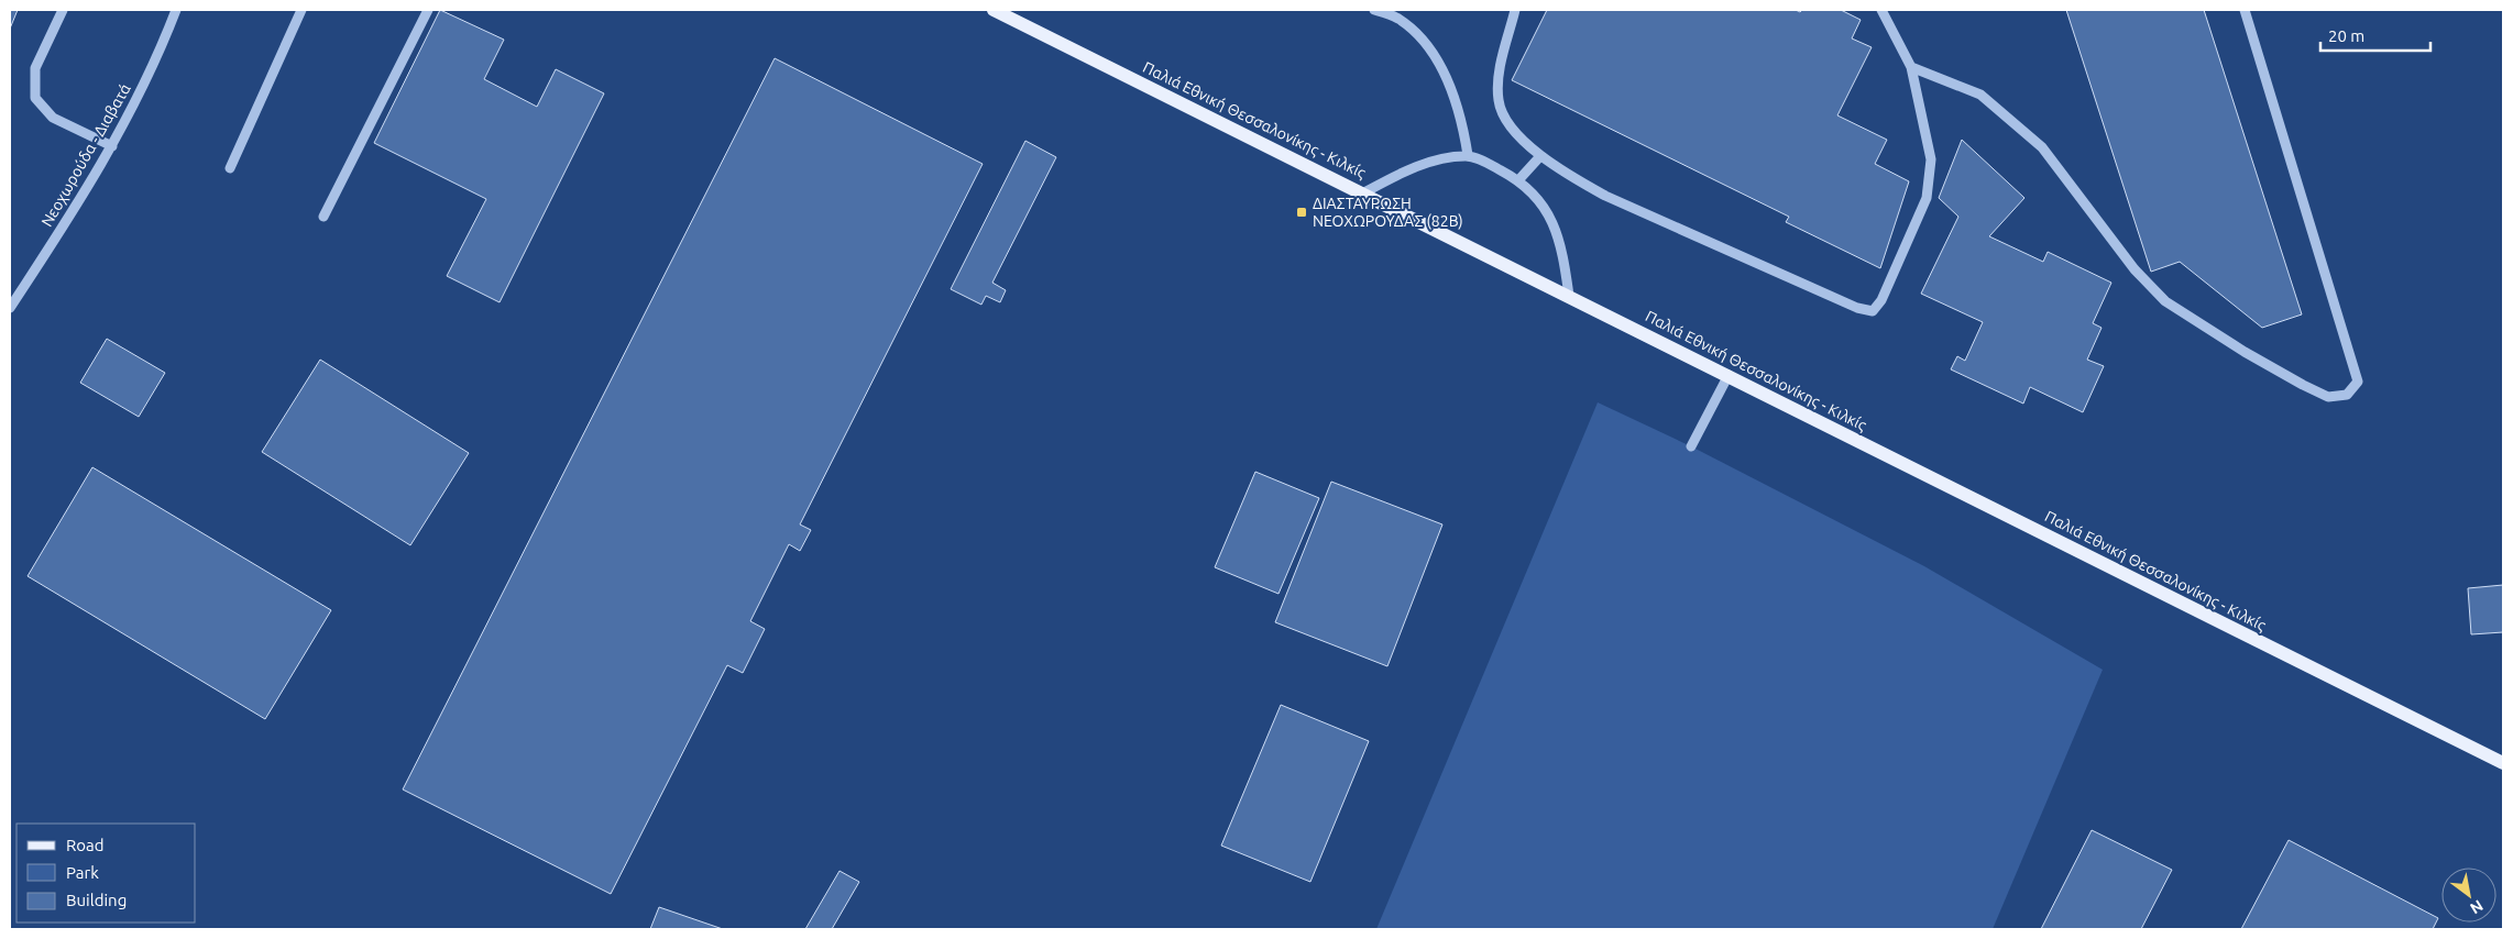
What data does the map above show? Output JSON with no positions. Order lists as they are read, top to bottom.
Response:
{
  "streets": {
    "main road": ["Παλιά Εθνική Θεσσαλονίκης - Κιλκίς"],
    "street": ["Νεοχωρούδα - Διαβατά"]
  },
  "places": {
    "transit": ["ΔΙΑΣΤΑΥΡΩΣΗ ΝΕΟΧΩΡΟΥΔΑΣ (82Β)"]
  },
  "legend": ["Road", "Park", "Building"],
  "scale_bar": "20 m",
  "north": "bottom right"
}
